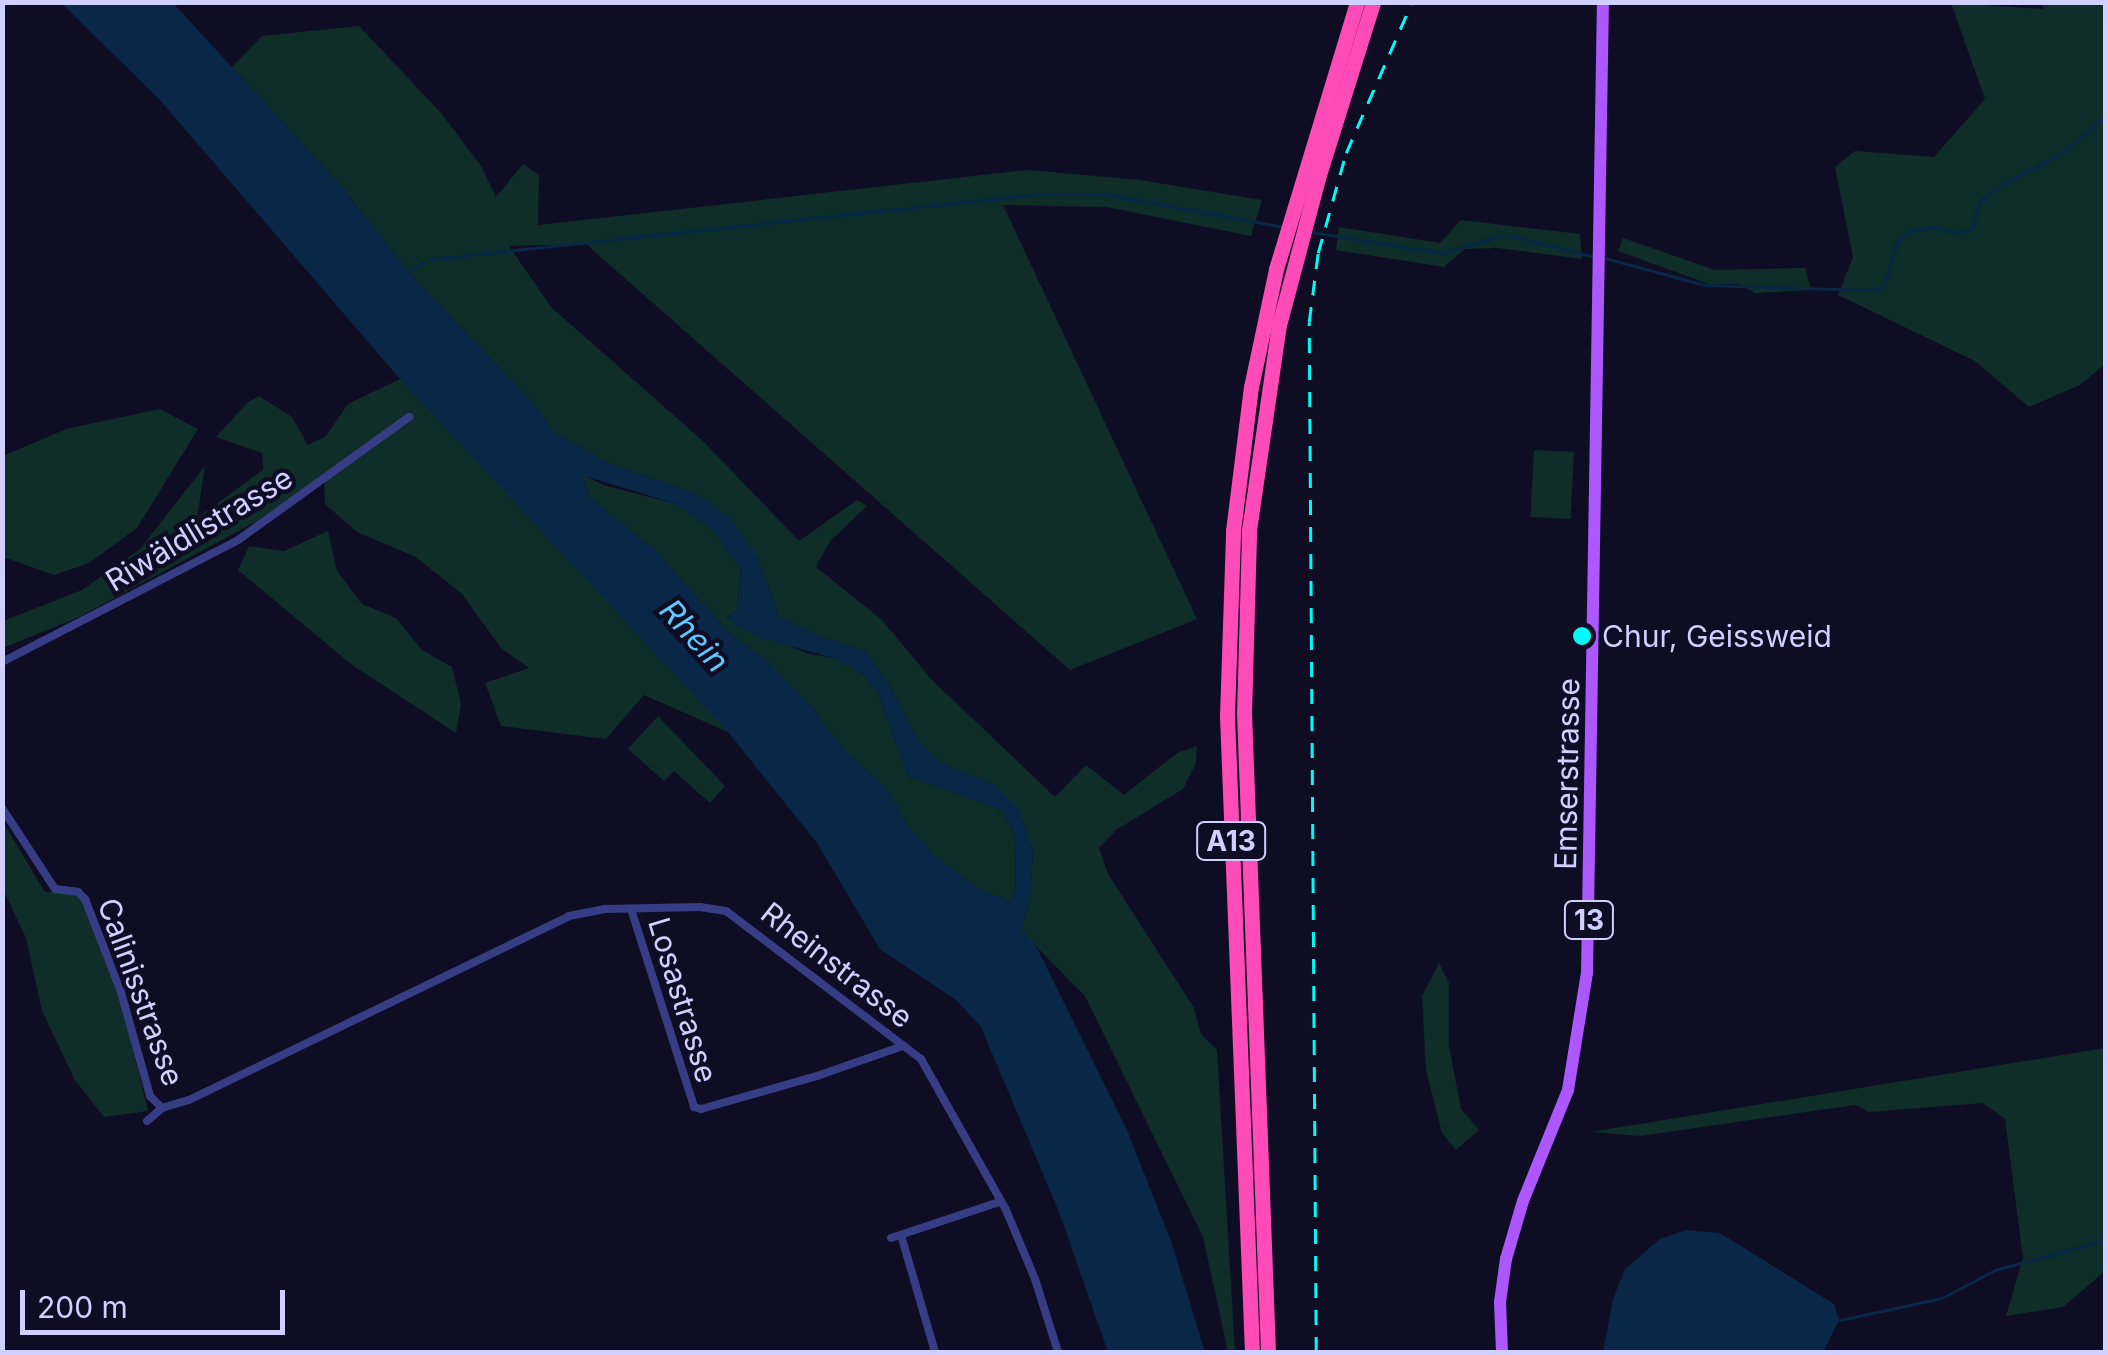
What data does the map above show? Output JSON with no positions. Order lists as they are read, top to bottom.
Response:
{
  "streets": {
    "highway": ["A13"],
    "main road": ["Emserstrasse", "13"],
    "street": [
      "Riwäldlistrasse",
      "Rheinstrasse",
      "Calinisstrasse",
      "Losastrasse"
    ]
  },
  "crossings": [
    ["Rheinstrasse", "Calinisstrasse"],
    ["Rheinstrasse", "Losastrasse"]
  ],
  "water": ["Rhein"],
  "places": ["Chur, Geissweid"],
  "scale_bar": "200 m"
}
